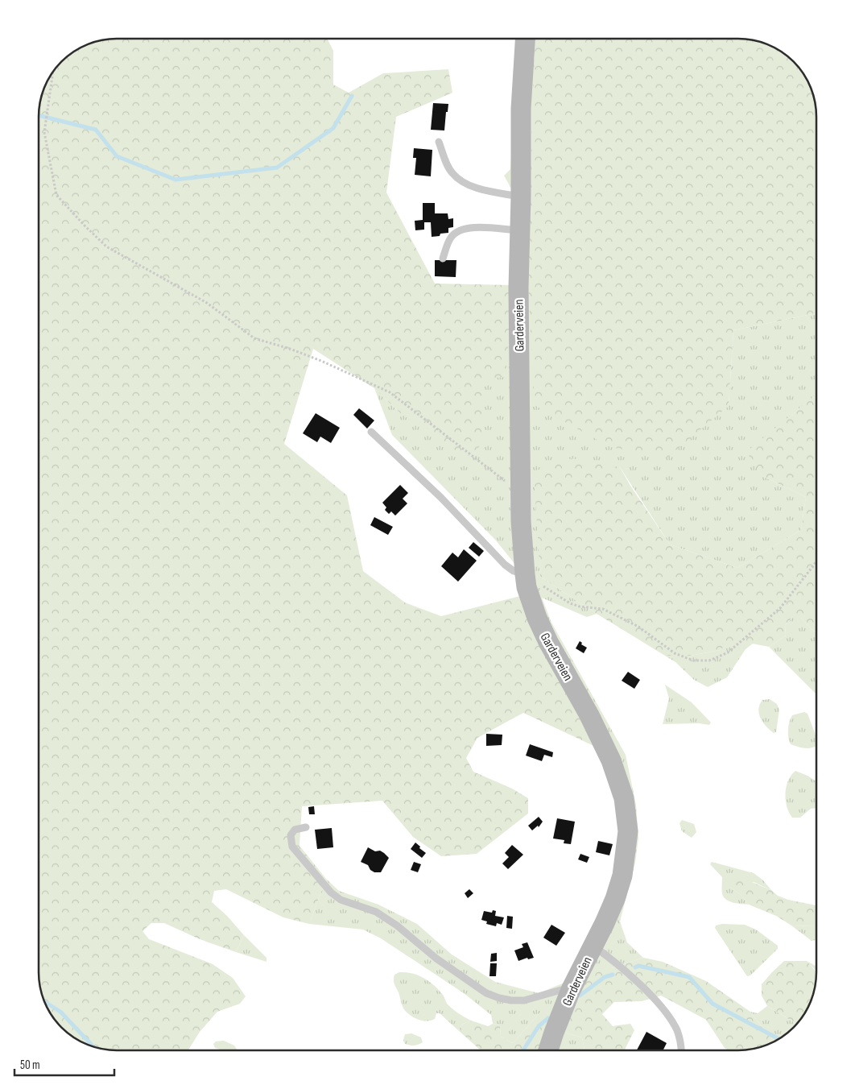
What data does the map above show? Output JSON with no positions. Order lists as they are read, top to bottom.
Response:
{
  "streets": {
    "street": ["Garderveien"]
  },
  "scale_bar": "50 m"
}
